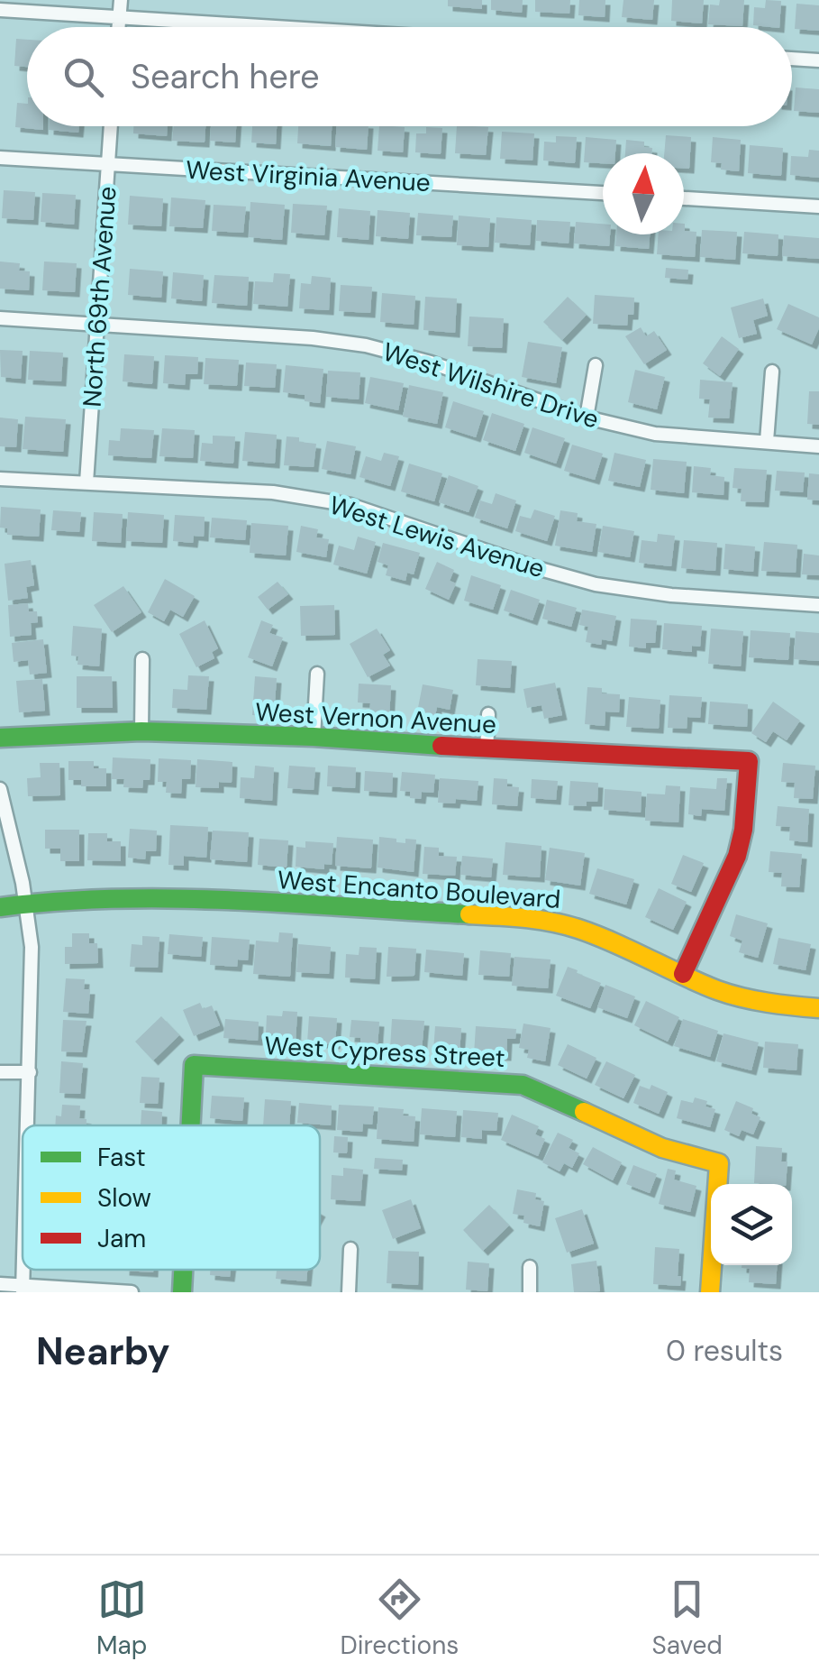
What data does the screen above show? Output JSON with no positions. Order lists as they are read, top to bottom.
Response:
{
  "streets": {
    "street": [
      "West Virginia Avenue",
      "North 69th Avenue",
      "West Wilshire Drive",
      "West Lewis Avenue",
      "West Vernon Avenue",
      "West Encanto Boulevard",
      "West Cypress Street"
    ]
  },
  "crossings": [
    ["West Virginia Avenue", "North 69th Avenue"],
    ["North 69th Avenue", "West Wilshire Drive"],
    ["North 69th Avenue", "West Lewis Avenue"],
    ["West Vernon Avenue", "West Encanto Boulevard"]
  ],
  "legend": ["Fast", "Slow", "Jam"],
  "north": "top",
  "page": {
    "search": "Search here",
    "heading": ["Nearby", "0 results"],
    "nav": ["Map", "Directions", "Saved"]
  }
}
